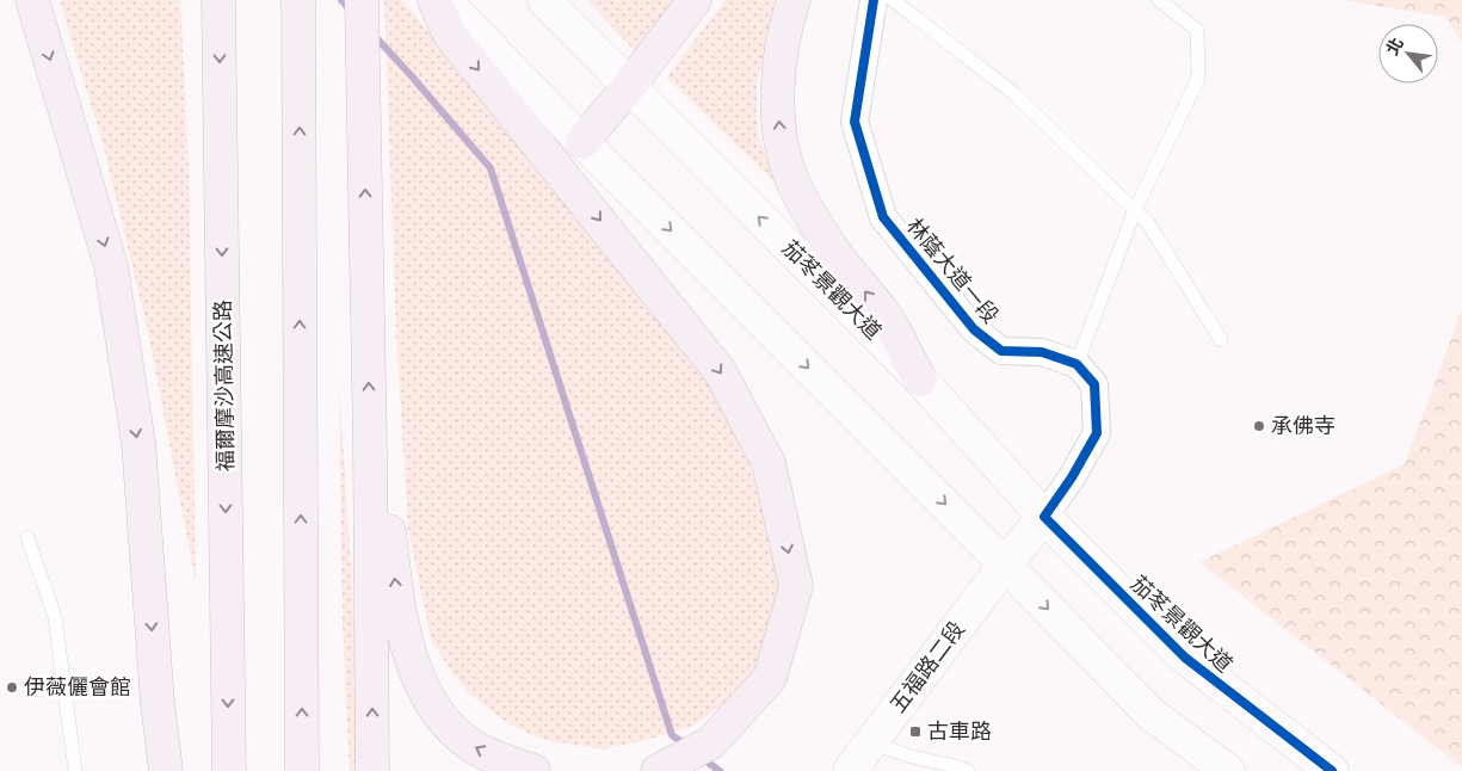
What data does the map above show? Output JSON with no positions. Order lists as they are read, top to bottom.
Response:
{
  "streets": {
    "highway": ["福爾摩沙高速公路"],
    "main road": ["茄苳景觀大道", "五福路二段"],
    "street": ["林蔭大道一段"]
  },
  "crossings": [
    ["茄苳景觀大道", "五福路二段"]
  ],
  "places": {
    "other": ["承佛寺", "伊薇儷會館"],
    "transit": ["古車路"]
  },
  "north": "top left"
}
